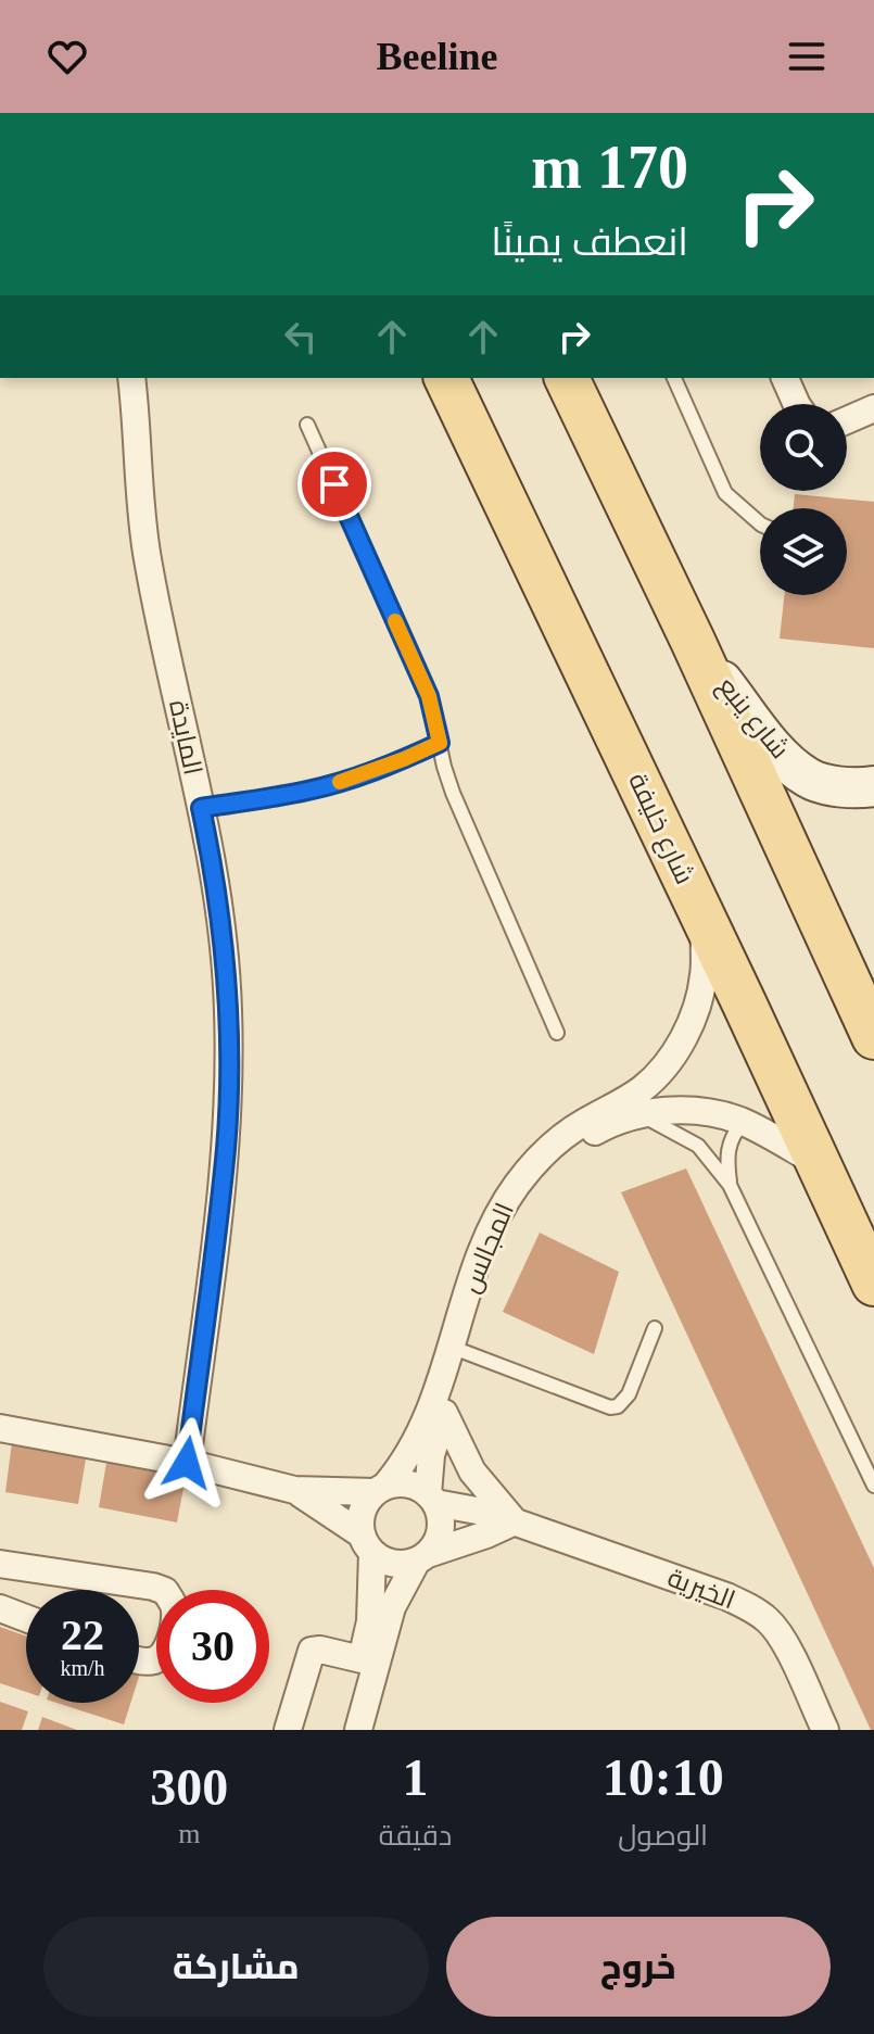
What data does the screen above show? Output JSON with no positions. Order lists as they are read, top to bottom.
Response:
{
  "streets": {
    "main road": ["شارع خليفة"],
    "street": [
      "شارع ينبع",
      "المايدة",
      "المجالس",
      "الخيرية"
    ]
  },
  "crossings": [
    ["شارع خليفة", "المجالس"],
    ["المجالس", "الخيرية"]
  ],
  "page": {
    "header": "Beeline",
    "turn": ["170 m", "انعطف يمينًا"],
    "speed": "22 km/h",
    "limit": "30",
    "eta": [
      "10:10",
      "الوصول",
      "1",
      "دقيقة",
      "300",
      "m"
    ],
    "buttons": ["خروج", "مشاركة"]
  }
}
